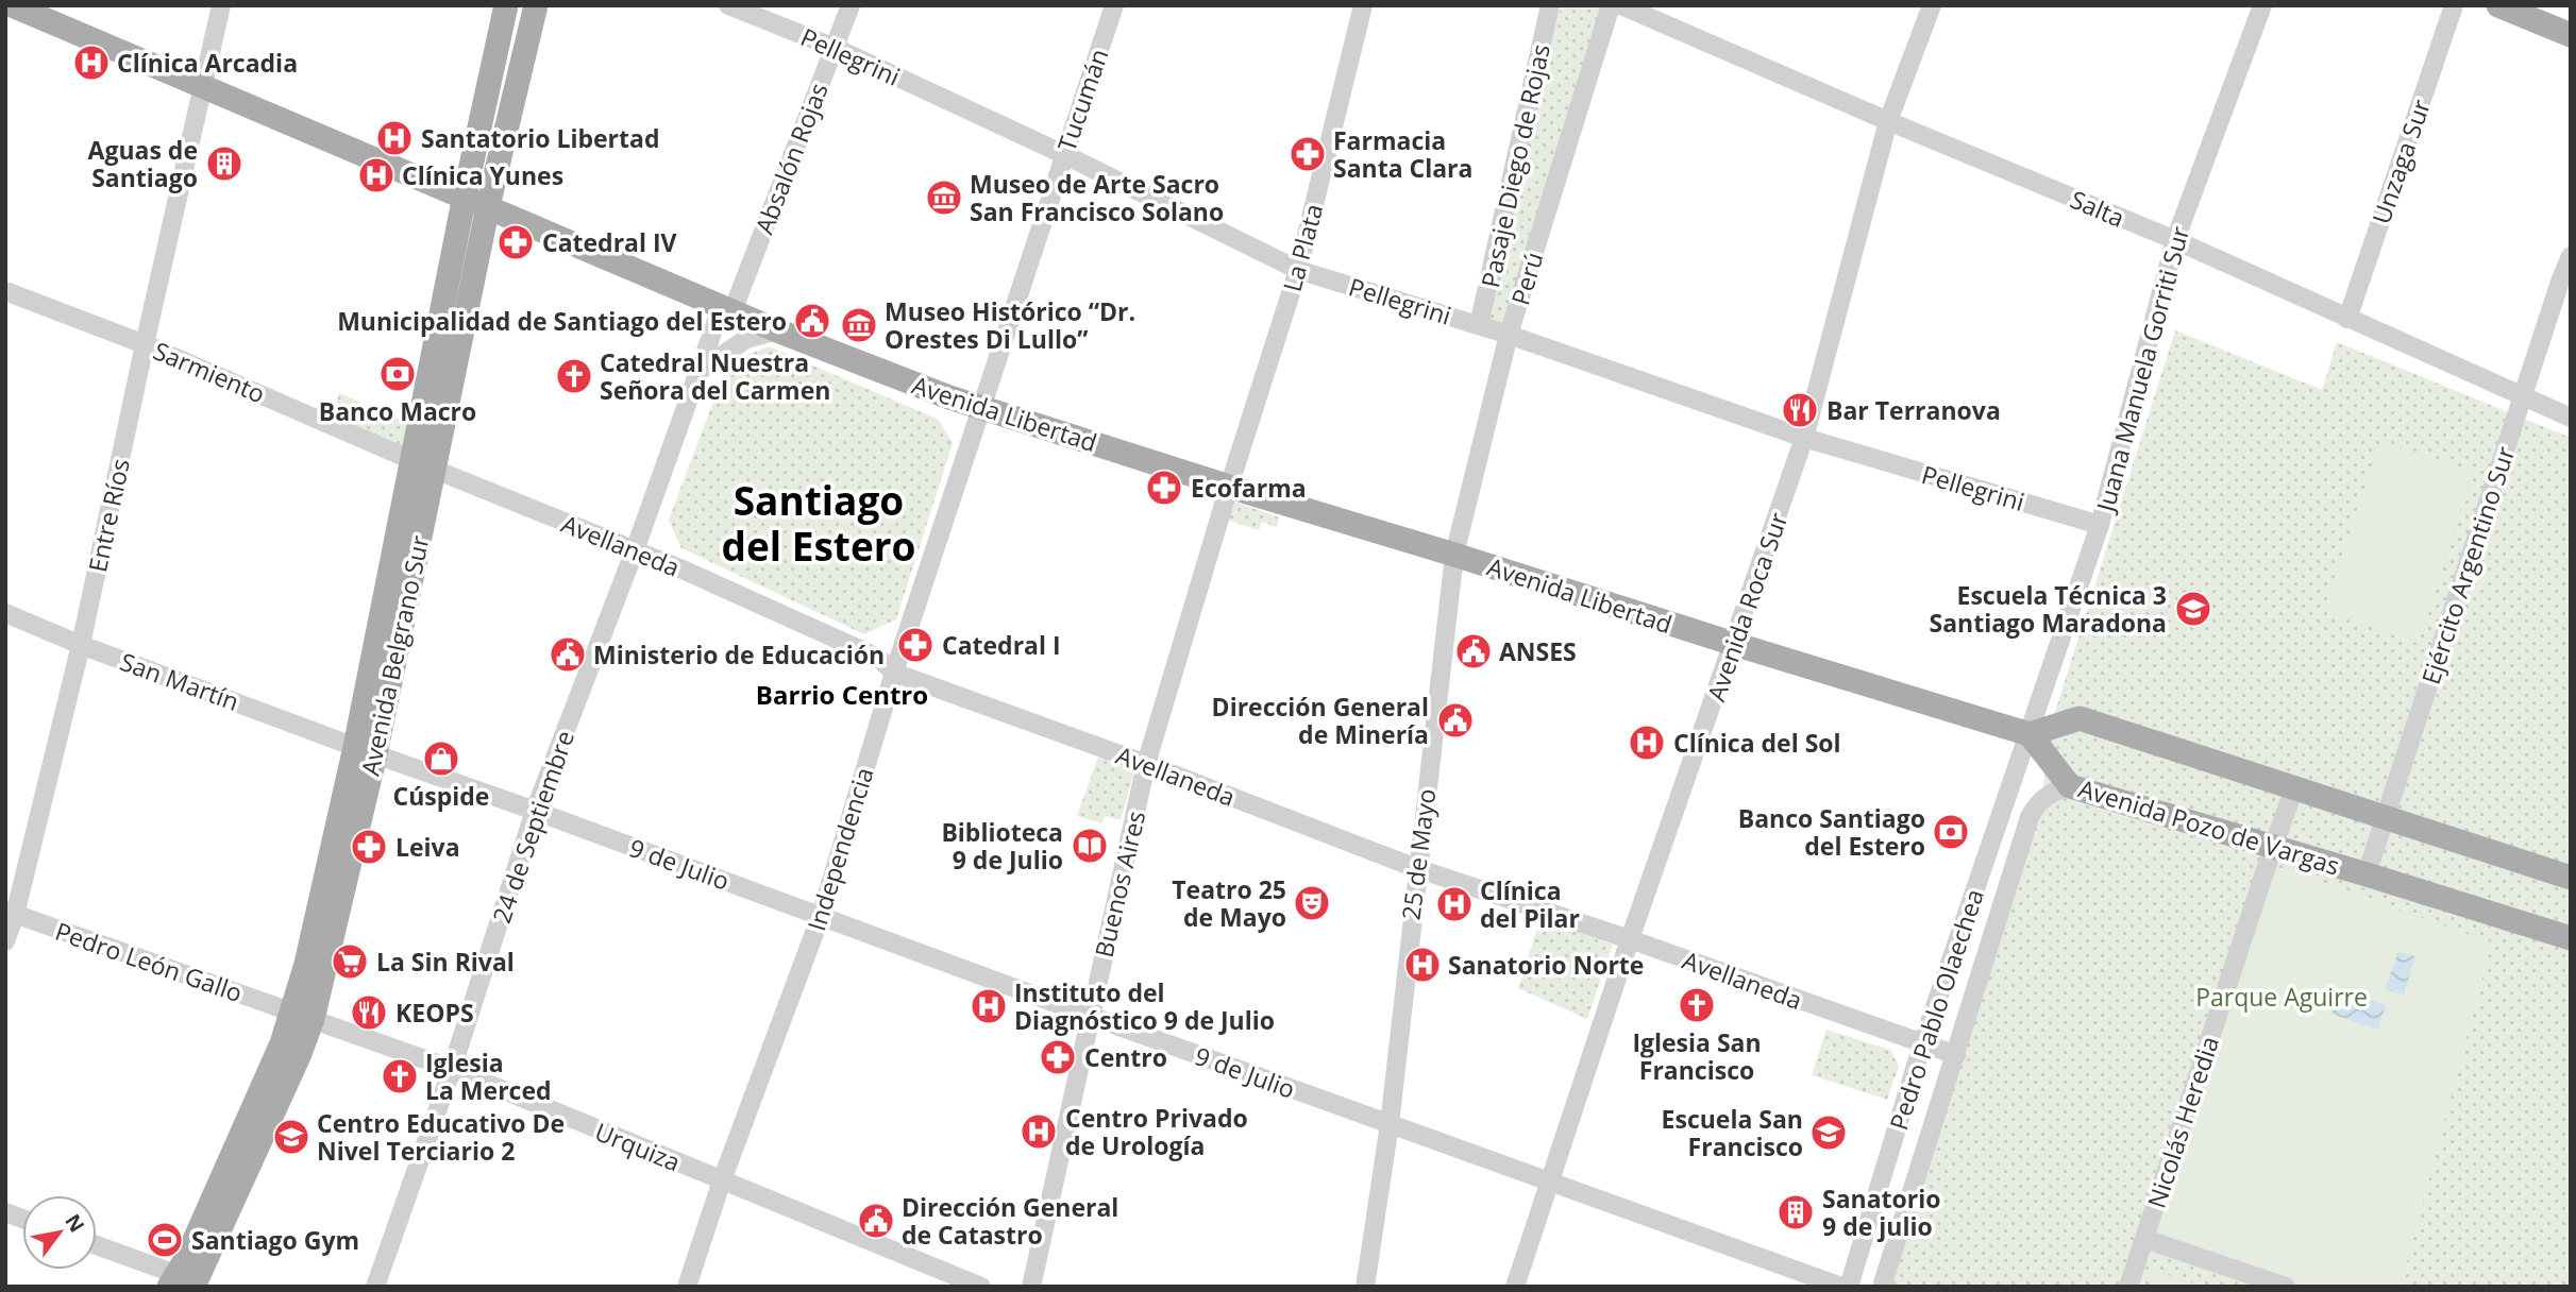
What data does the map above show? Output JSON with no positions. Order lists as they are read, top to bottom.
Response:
{
  "streets": {
    "main road": ["Avenida Libertad", "Avenida Belgrano Sur", "Avenida Pozo de Vargas"],
    "street": [
      "Pellegrini",
      "Tucumán",
      "Absalón Rojas",
      "Unzaga Sur",
      "Pasaje Diego de Rojas",
      "Salta",
      "La Plata",
      "Perú",
      "Juana Manuela Gorriti Sur",
      "Sarmiento",
      "Entre Ríos",
      "Avellaneda",
      "Ejército Argentino Sur",
      "Avenida Roca Sur",
      "San Martín",
      "24 de Septiembre",
      "Independencia",
      "25 de Mayo",
      "9 de Julio",
      "Buenos Aires",
      "Pedro León Gallo",
      "Pedro Pablo Olaechea",
      "Nicolás Heredia",
      "Urquiza"
    ]
  },
  "crossings": [
    ["Pellegrini", "Tucumán"],
    ["Pellegrini", "Absalón Rojas"],
    ["Pellegrini", "Pasaje Diego de Rojas"],
    ["Pellegrini", "La Plata"],
    ["Pellegrini", "Perú"],
    ["Pellegrini", "Juana Manuela Gorriti Sur"],
    ["Pellegrini", "Avenida Roca Sur"],
    ["Tucumán", "Avenida Libertad"],
    ["Tucumán", "Independencia"],
    ["Absalón Rojas", "Avenida Libertad"],
    ["Absalón Rojas", "24 de Septiembre"],
    ["Unzaga Sur", "Salta"],
    ["Salta", "Juana Manuela Gorriti Sur"],
    ["Salta", "Ejército Argentino Sur"],
    ["Salta", "Avenida Roca Sur"],
    ["La Plata", "Avenida Libertad"],
    ["La Plata", "Buenos Aires"],
    ["Perú", "Avenida Libertad"],
    ["Perú", "25 de Mayo"],
    ["Juana Manuela Gorriti Sur", "Avenida Libertad"],
    ["Juana Manuela Gorriti Sur", "Avenida Pozo de Vargas"],
    ["Juana Manuela Gorriti Sur", "Pedro Pablo Olaechea"],
    ["Sarmiento", "Entre Ríos"],
    ["Sarmiento", "Avellaneda"],
    ["Sarmiento", "Avenida Belgrano Sur"],
    ["Avenida Libertad", "Entre Ríos"],
    ["Avenida Libertad", "Avenida Roca Sur"],
    ["Avenida Libertad", "Avenida Belgrano Sur"],
    ["Avenida Libertad", "24 de Septiembre"],
    ["Avenida Libertad", "Avenida Pozo de Vargas"],
    ["Avenida Libertad", "Independencia"],
    ["Avenida Libertad", "25 de Mayo"],
    ["Avenida Libertad", "Buenos Aires"],
    ["Avenida Libertad", "Pedro Pablo Olaechea"],
    ["Entre Ríos", "San Martín"],
    ["Entre Ríos", "Pedro León Gallo"],
    ["Avellaneda", "Avenida Roca Sur"],
    ["Avellaneda", "Avenida Belgrano Sur"],
    ["Avellaneda", "24 de Septiembre"],
    ["Avellaneda", "Independencia"],
    ["Avellaneda", "25 de Mayo"],
    ["Avellaneda", "Buenos Aires"],
    ["Avellaneda", "Pedro Pablo Olaechea"],
    ["Ejército Argentino Sur", "Avenida Pozo de Vargas"],
    ["Avenida Roca Sur", "9 de Julio"],
    ["Avenida Belgrano Sur", "San Martín"],
    ["Avenida Belgrano Sur", "9 de Julio"],
    ["Avenida Belgrano Sur", "Pedro León Gallo"],
    ["Avenida Belgrano Sur", "Urquiza"],
    ["San Martín", "9 de Julio"],
    ["24 de Septiembre", "9 de Julio"],
    ["24 de Septiembre", "Urquiza"],
    ["Avenida Pozo de Vargas", "Pedro Pablo Olaechea"],
    ["Avenida Pozo de Vargas", "Nicolás Heredia"],
    ["Independencia", "9 de Julio"],
    ["Independencia", "Urquiza"],
    ["25 de Mayo", "9 de Julio"],
    ["9 de Julio", "Buenos Aires"],
    ["Pedro León Gallo", "Urquiza"]
  ],
  "districts": ["Santiago del Estero", "Barrio Centro"],
  "parks": ["Parque Aguirre"],
  "places": {
    "hospital": [
      "Clínica Arcadia",
      "Santatorio Libertad",
      "Clínica Yunes",
      "Clínica del Sol",
      "Clínica del Pilar",
      "Sanatorio Norte",
      "Instituto del Diagnóstico 9 de Julio",
      "Centro Privado de Urología"
    ],
    "pharmacy": [
      "Farmacia Santa Clara",
      "Catedral IV",
      "Ecofarma",
      "Catedral I",
      "Leiva",
      "Centro"
    ],
    "building": ["Aguas de Santiago", "Sanatorio 9 de julio"],
    "museum": ["Museo de Arte Sacro San Francisco Solano", "Museo Histórico “Dr. Orestes Di Lullo”"],
    "public building": [
      "Municipalidad de Santiago del Estero",
      "ANSES",
      "Ministerio de Educación",
      "Dirección General de Minería",
      "Dirección General de Catastro"
    ],
    "bank": ["Banco Macro", "Banco Santiago del Estero"],
    "church": ["Catedral Nuestra Señora del Carmen", "Iglesia San Francisco", "Iglesia La Merced"],
    "restaurant": ["Bar Terranova", "KEOPS"],
    "school or university": ["Escuela Técnica 3 Santiago Maradona", "Escuela San Francisco", "Centro Educativo De Nivel Terciario 2"],
    "shop": ["Cúspide"],
    "library": ["Biblioteca 9 de Julio"],
    "theatre": ["Teatro 25 de Mayo"],
    "supermarket": ["La Sin Rival"],
    "sports": ["Santiago Gym"]
  },
  "north": "top right"
}
